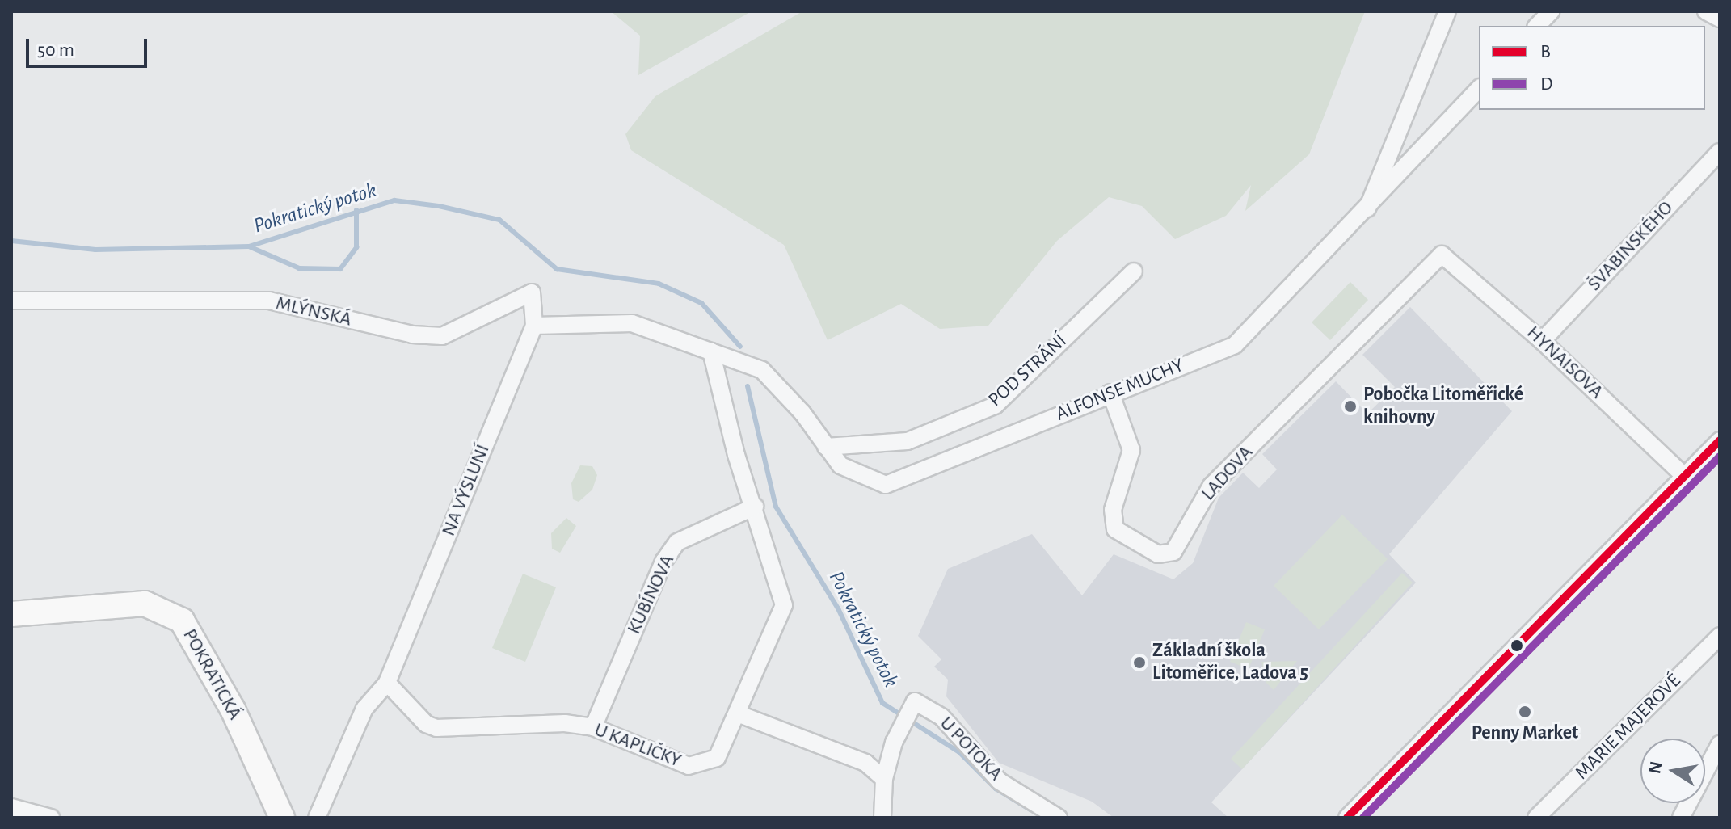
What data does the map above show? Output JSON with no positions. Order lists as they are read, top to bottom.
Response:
{
  "streets": {
    "street": [
      "ŠVABINSKÉHO",
      "MLÝNSKÁ",
      "HYNAISOVA",
      "POD STRÁNÍ",
      "ALFONSE MUCHY",
      "LADOVA",
      "NA VÝSLUNÍ",
      "KUBÍNOVA",
      "POKRATICKÁ",
      "MARIE MAJEROVÉ",
      "U KAPLIČKY",
      "U POTOKA"
    ]
  },
  "crossings": [
    ["ŠVABINSKÉHO", "HYNAISOVA"],
    ["MLÝNSKÁ", "NA VÝSLUNÍ"],
    ["HYNAISOVA", "LADOVA"],
    ["POD STRÁNÍ", "ALFONSE MUCHY"],
    ["ALFONSE MUCHY", "LADOVA"],
    ["NA VÝSLUNÍ", "U KAPLIČKY"],
    ["KUBÍNOVA", "U KAPLIČKY"]
  ],
  "water": ["Pokratický potok"],
  "places": ["Pobočka Litoměřické knihovny", "Základní škola Litoměřice, Ladova 5", "Penny Market"],
  "lines": ["transit line B", "transit line D"],
  "legend": ["B", "D"],
  "scale_bar": "50 m",
  "north": "left"
}
